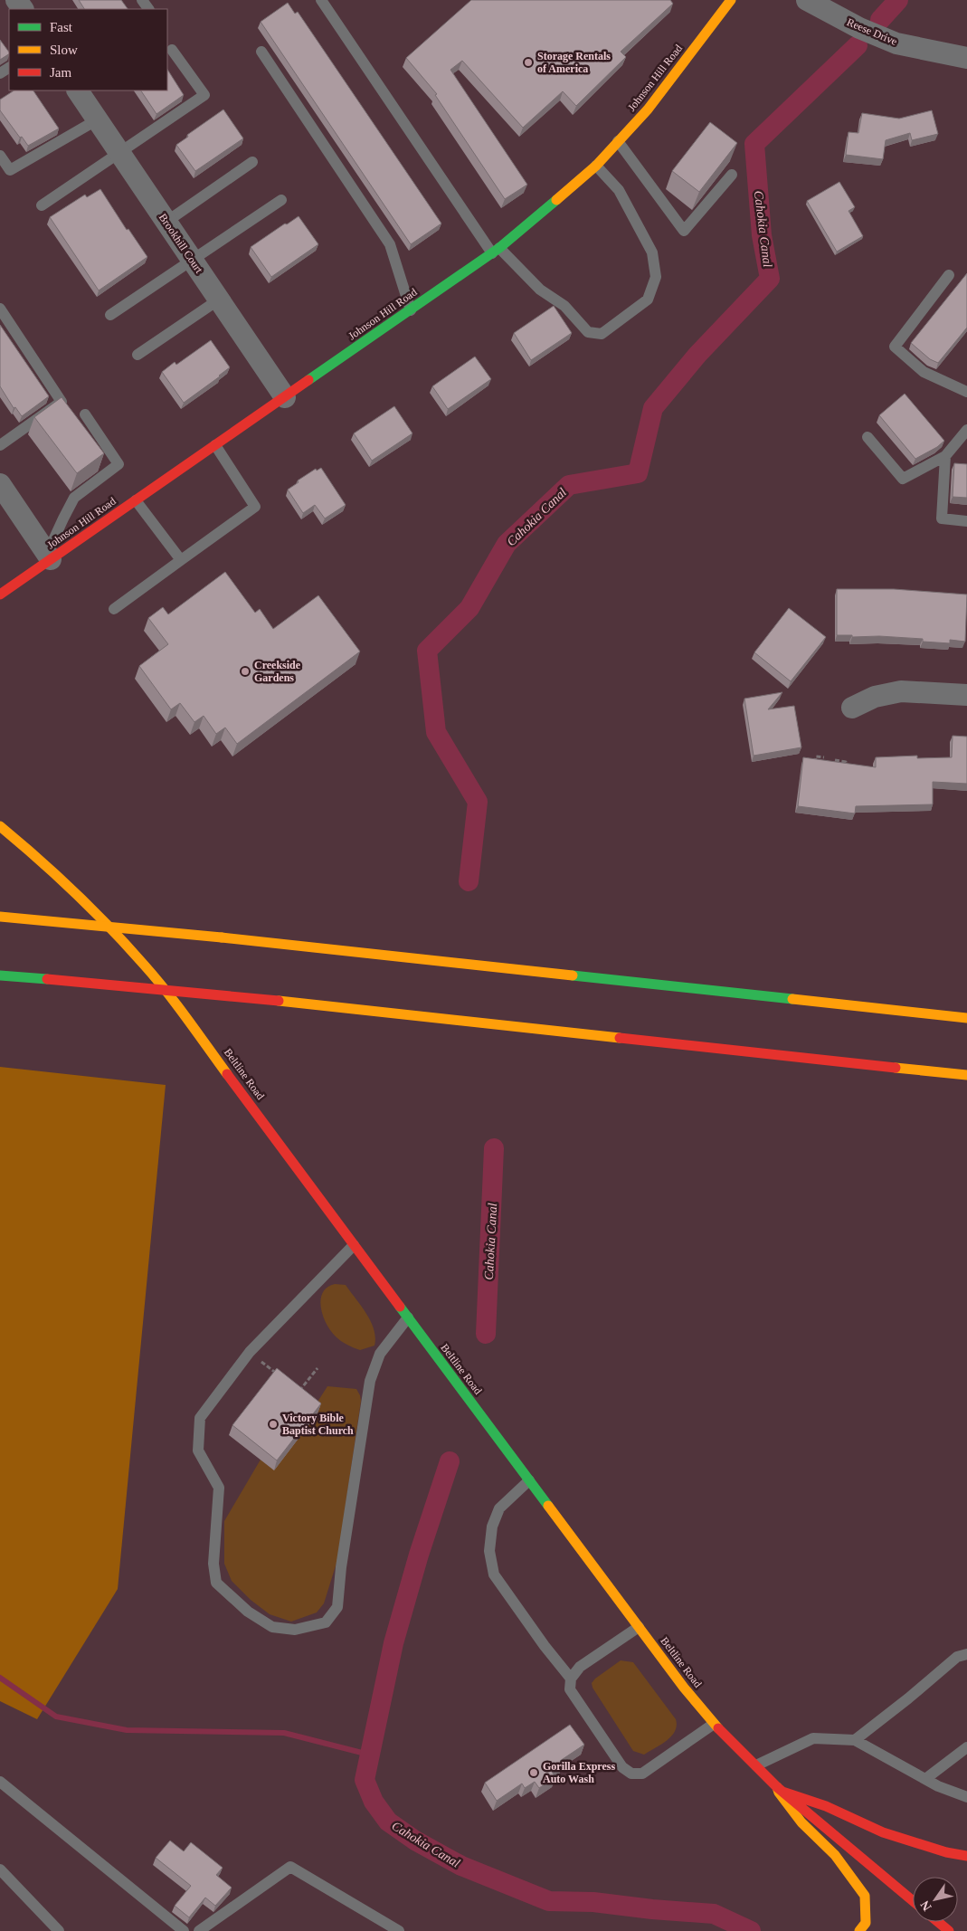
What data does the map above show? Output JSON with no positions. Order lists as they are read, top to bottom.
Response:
{
  "streets": {
    "main road": ["Johnson Hill Road", "Beltline Road"],
    "street": ["Reese Drive", "Brookhill Court"]
  },
  "crossings": [
    ["Johnson Hill Road", "Brookhill Court"]
  ],
  "water": ["Cahokia Canal"],
  "places": [
    "Storage Rentals of America",
    "Creekside Gardens",
    "Victory Bible Baptist Church",
    "Gorilla Express Auto Wash"
  ],
  "legend": ["Fast", "Slow", "Jam"],
  "north": "bottom left"
}
